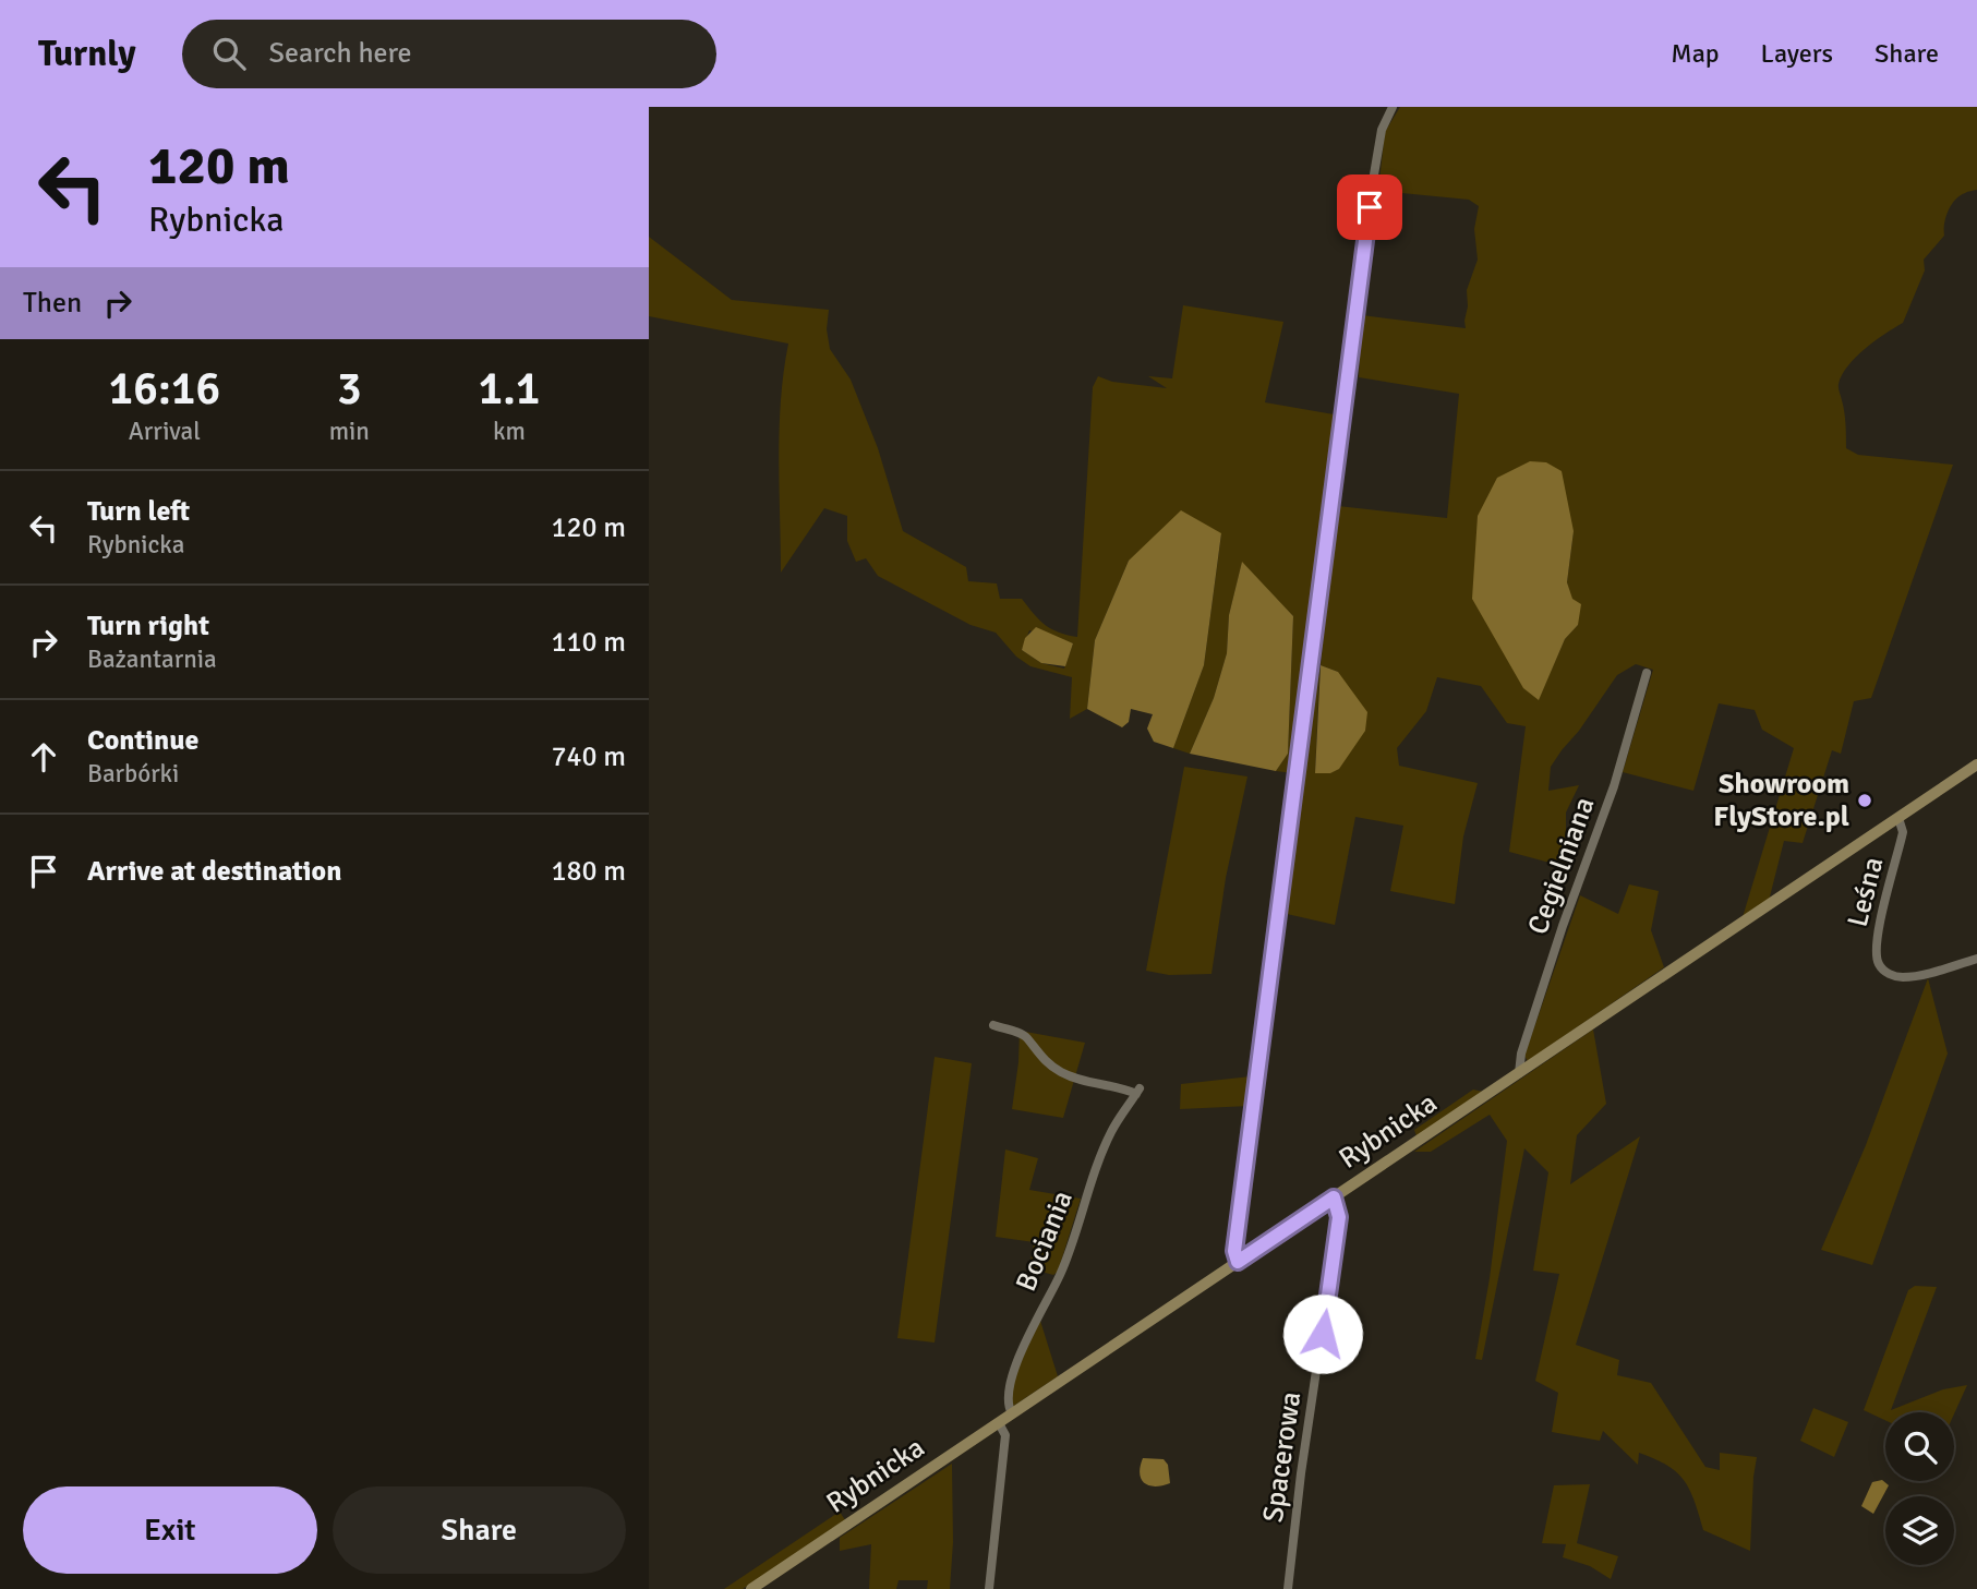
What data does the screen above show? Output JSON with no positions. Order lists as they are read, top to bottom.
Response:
{
  "streets": {
    "main road": ["Rybnicka"],
    "street": [
      "Cegielniana",
      "Leśna",
      "Bociania",
      "Spacerowa"
    ]
  },
  "crossings": [
    ["Cegielniana", "Rybnicka"],
    ["Leśna", "Rybnicka"],
    ["Rybnicka", "Bociania"],
    ["Rybnicka", "Spacerowa"]
  ],
  "places": ["Showroom FlyStore.pl"],
  "page": {
    "header": "Turnly",
    "search": "Search here",
    "nav": ["Map", "Layers", "Share"],
    "turn": ["120 m", "Rybnicka"],
    "then": "Then",
    "eta": [
      "16:16",
      "Arrival",
      "3",
      "min",
      "1.1",
      "km"
    ],
    "list": [
      {
        "name": "Turn left",
        "note": "Rybnicka",
        "value": "120 m"
      },
      {
        "name": "Turn right",
        "note": "Bażantarnia",
        "value": "110 m"
      },
      {
        "name": "Continue",
        "note": "Barbórki",
        "value": "740 m"
      },
      {
        "name": "Arrive at destination",
        "value": "180 m"
      }
    ],
    "buttons": ["Exit", "Share"]
  }
}
